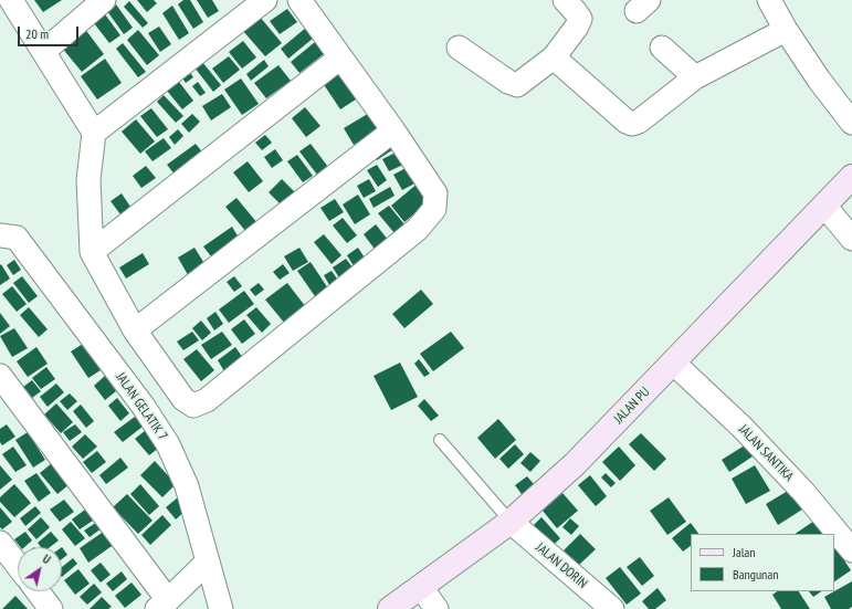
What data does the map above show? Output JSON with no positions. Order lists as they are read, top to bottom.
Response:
{
  "streets": {
    "street": [
      "JALAN PU",
      "JALAN GELATIK 7",
      "JALAN SANTIKA",
      "JALAN DORIN"
    ]
  },
  "crossings": [
    ["JALAN PU", "JALAN SANTIKA"],
    ["JALAN PU", "JALAN DORIN"]
  ],
  "legend": ["Jalan", "Bangunan"],
  "scale_bar": "20 m",
  "north": "top right"
}
